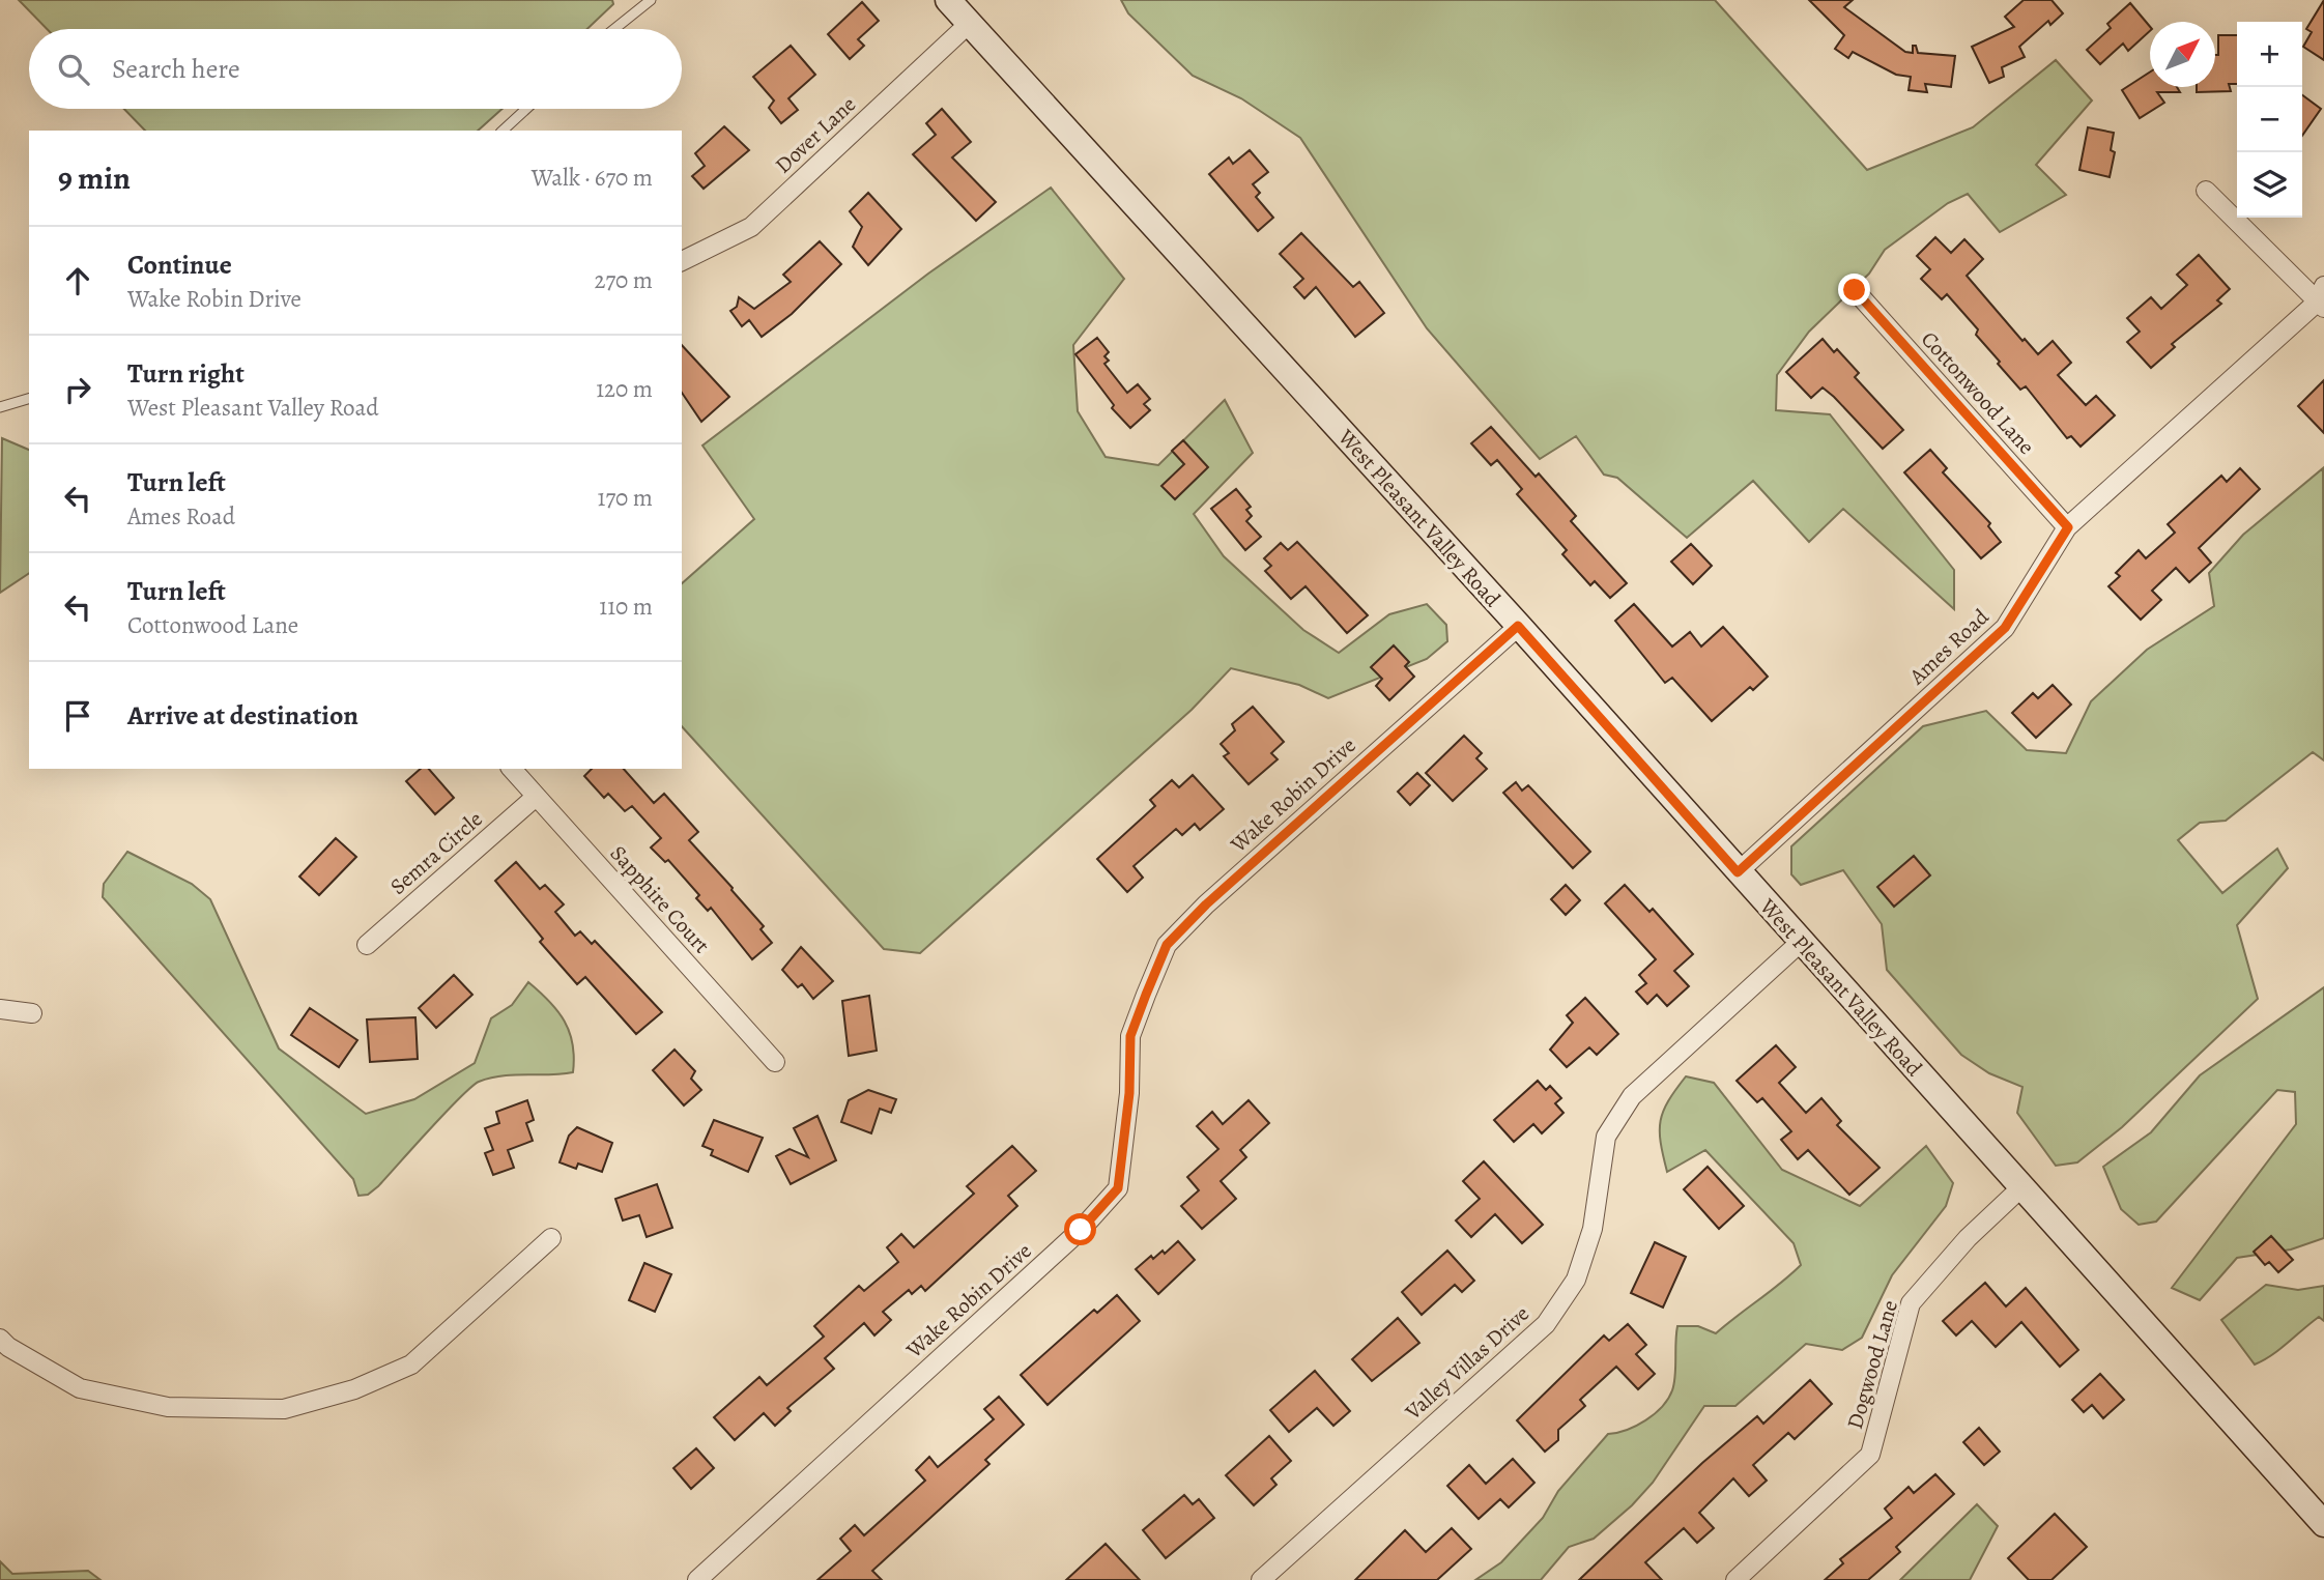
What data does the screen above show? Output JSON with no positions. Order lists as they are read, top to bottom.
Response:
{
  "streets": {
    "main road": ["West Pleasant Valley Road"],
    "street": [
      "Dover Lane",
      "Cottonwood Lane",
      "Ames Road",
      "Wake Robin Drive",
      "Semra Circle",
      "Sapphire Court",
      "Valley Villas Drive",
      "Dogwood Lane"
    ]
  },
  "crossings": [
    ["Dover Lane", "West Pleasant Valley Road"],
    ["Cottonwood Lane", "Ames Road"],
    ["West Pleasant Valley Road", "Ames Road"],
    ["West Pleasant Valley Road", "Wake Robin Drive"],
    ["West Pleasant Valley Road", "Valley Villas Drive"],
    ["West Pleasant Valley Road", "Dogwood Lane"],
    ["Semra Circle", "Sapphire Court"]
  ],
  "north": "top right",
  "page": {
    "map_buttons": ["+", "−"],
    "search": "Search here",
    "heading": ["9 min", "Walk · 670 m"],
    "list": [
      ["Continue", "Wake Robin Drive", "270 m"],
      ["Turn right", "West Pleasant Valley Road", "120 m"],
      ["Turn left", "Ames Road", "170 m"],
      ["Turn left", "Cottonwood Lane", "110 m"],
      "Arrive at destination"
    ]
  }
}
